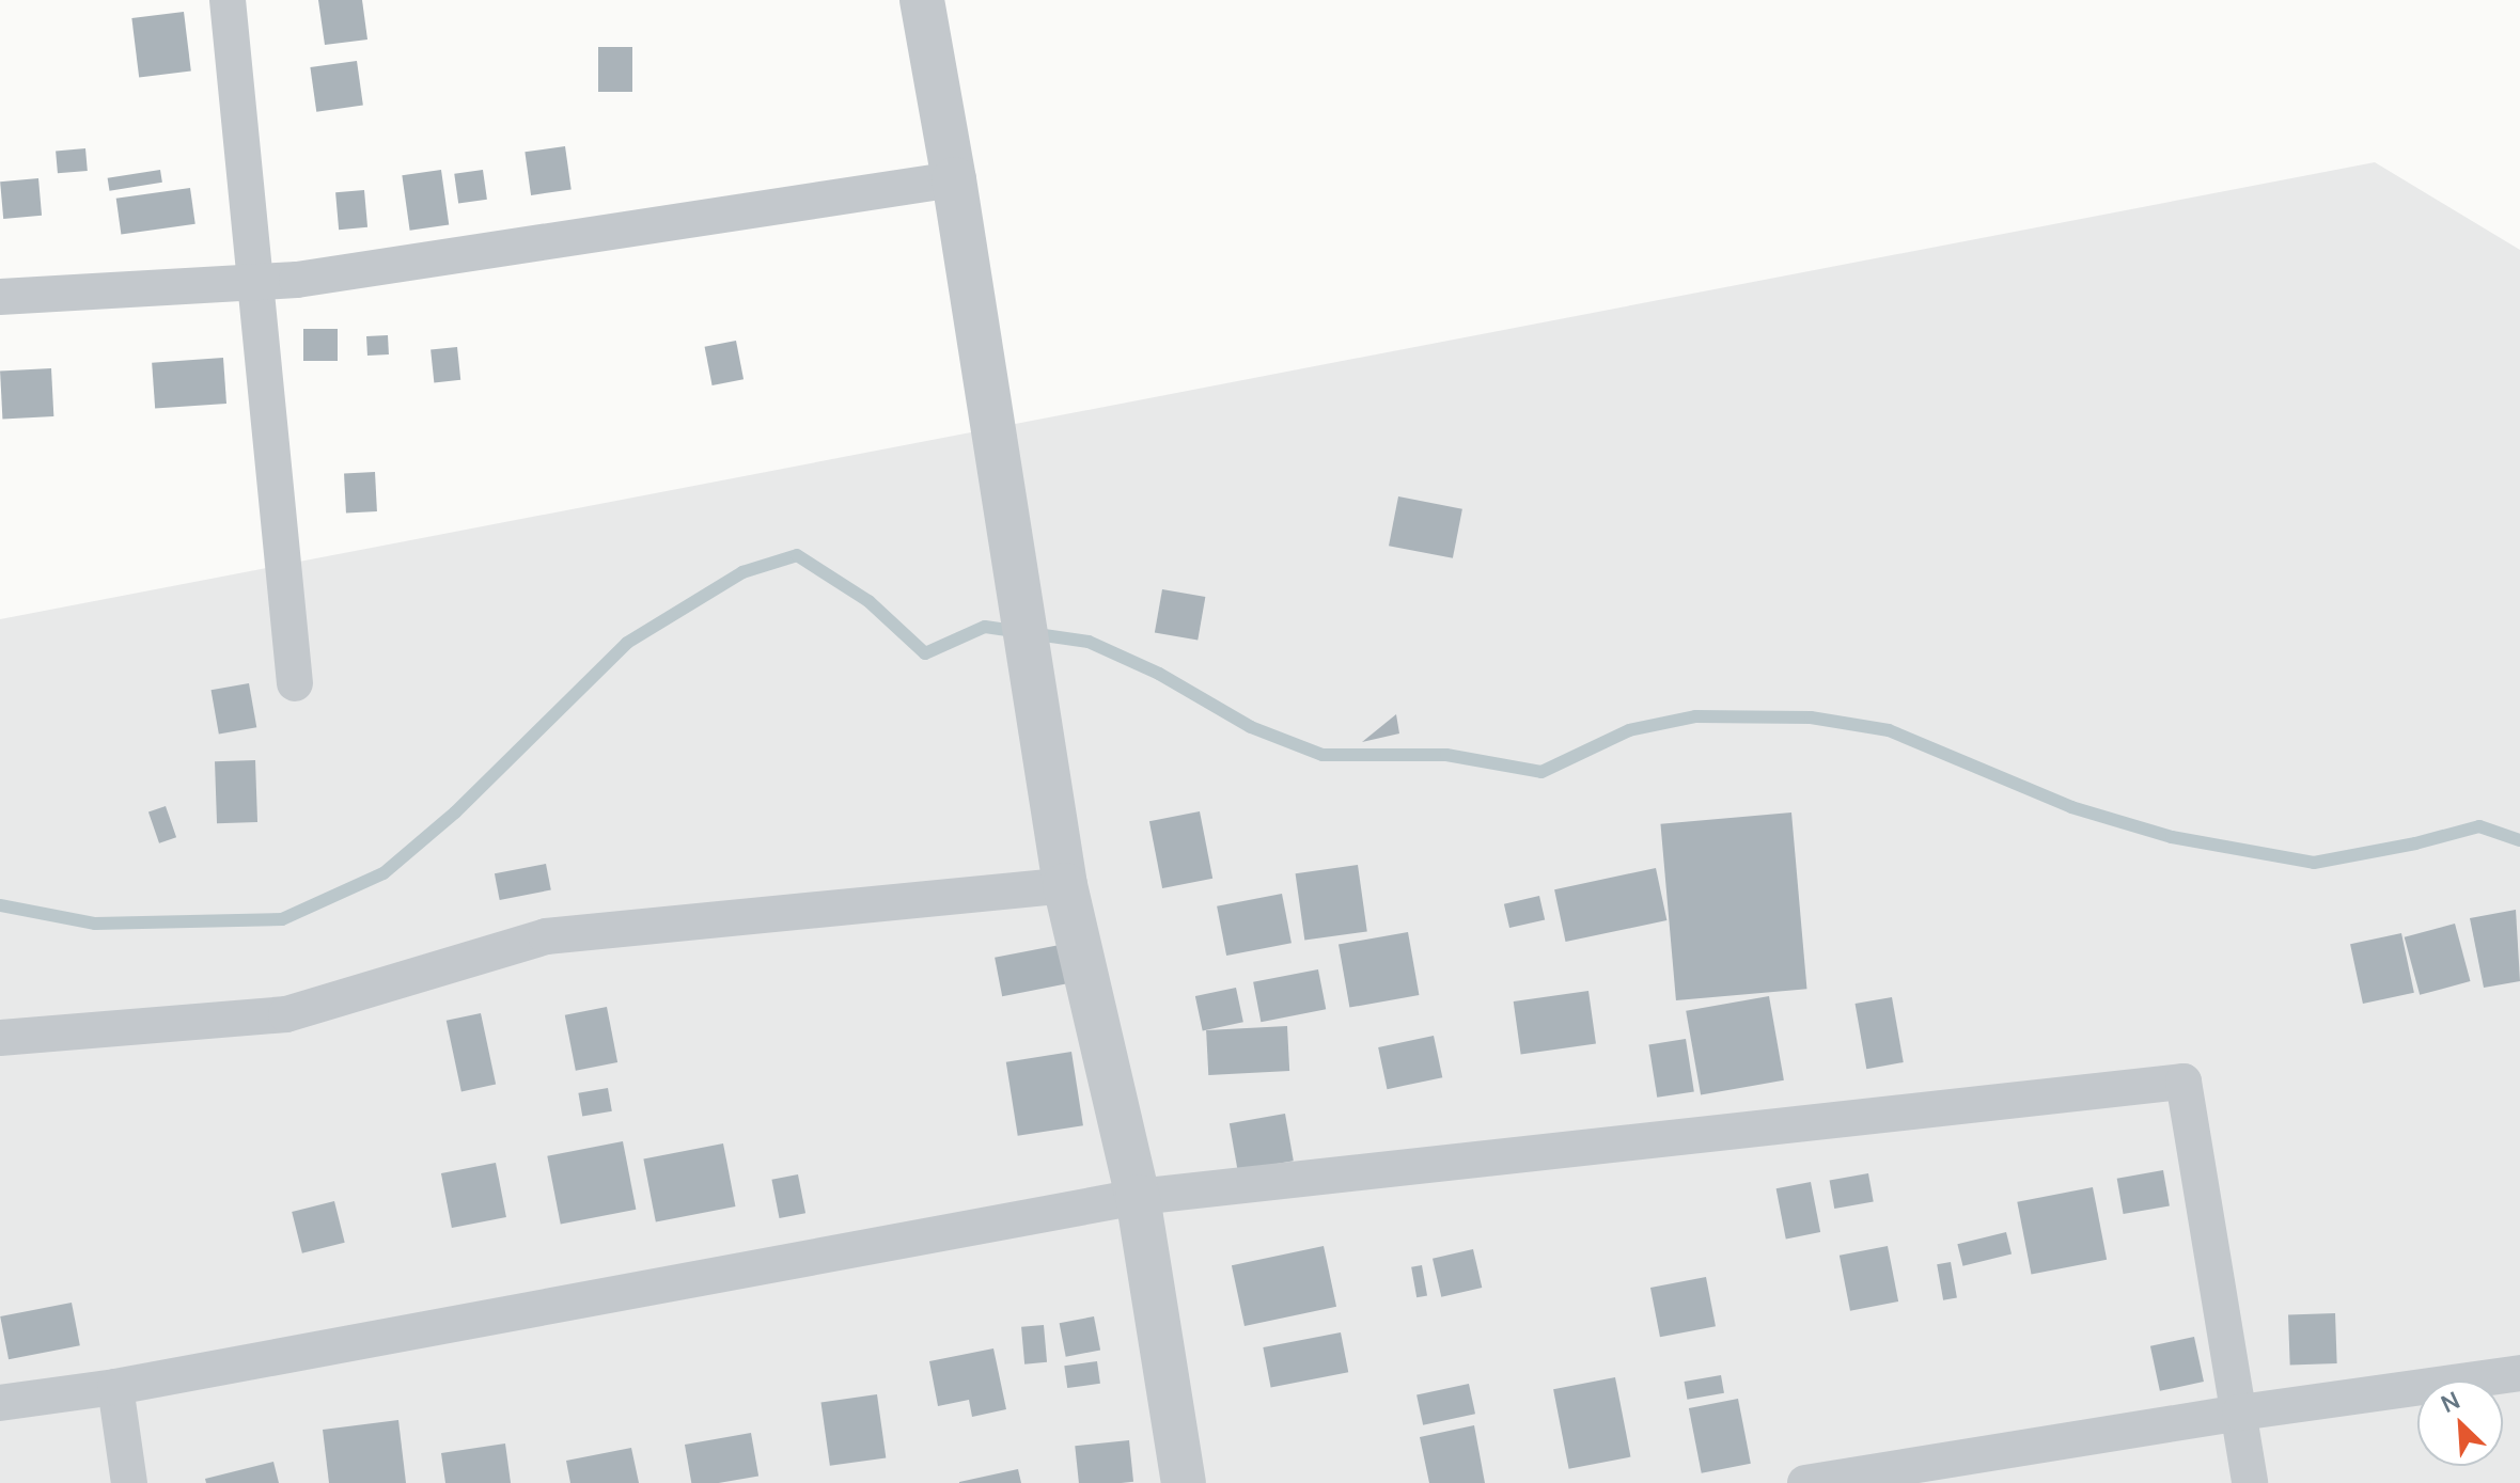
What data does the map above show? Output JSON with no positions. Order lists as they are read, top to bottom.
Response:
{
  "north": "top left"
}
